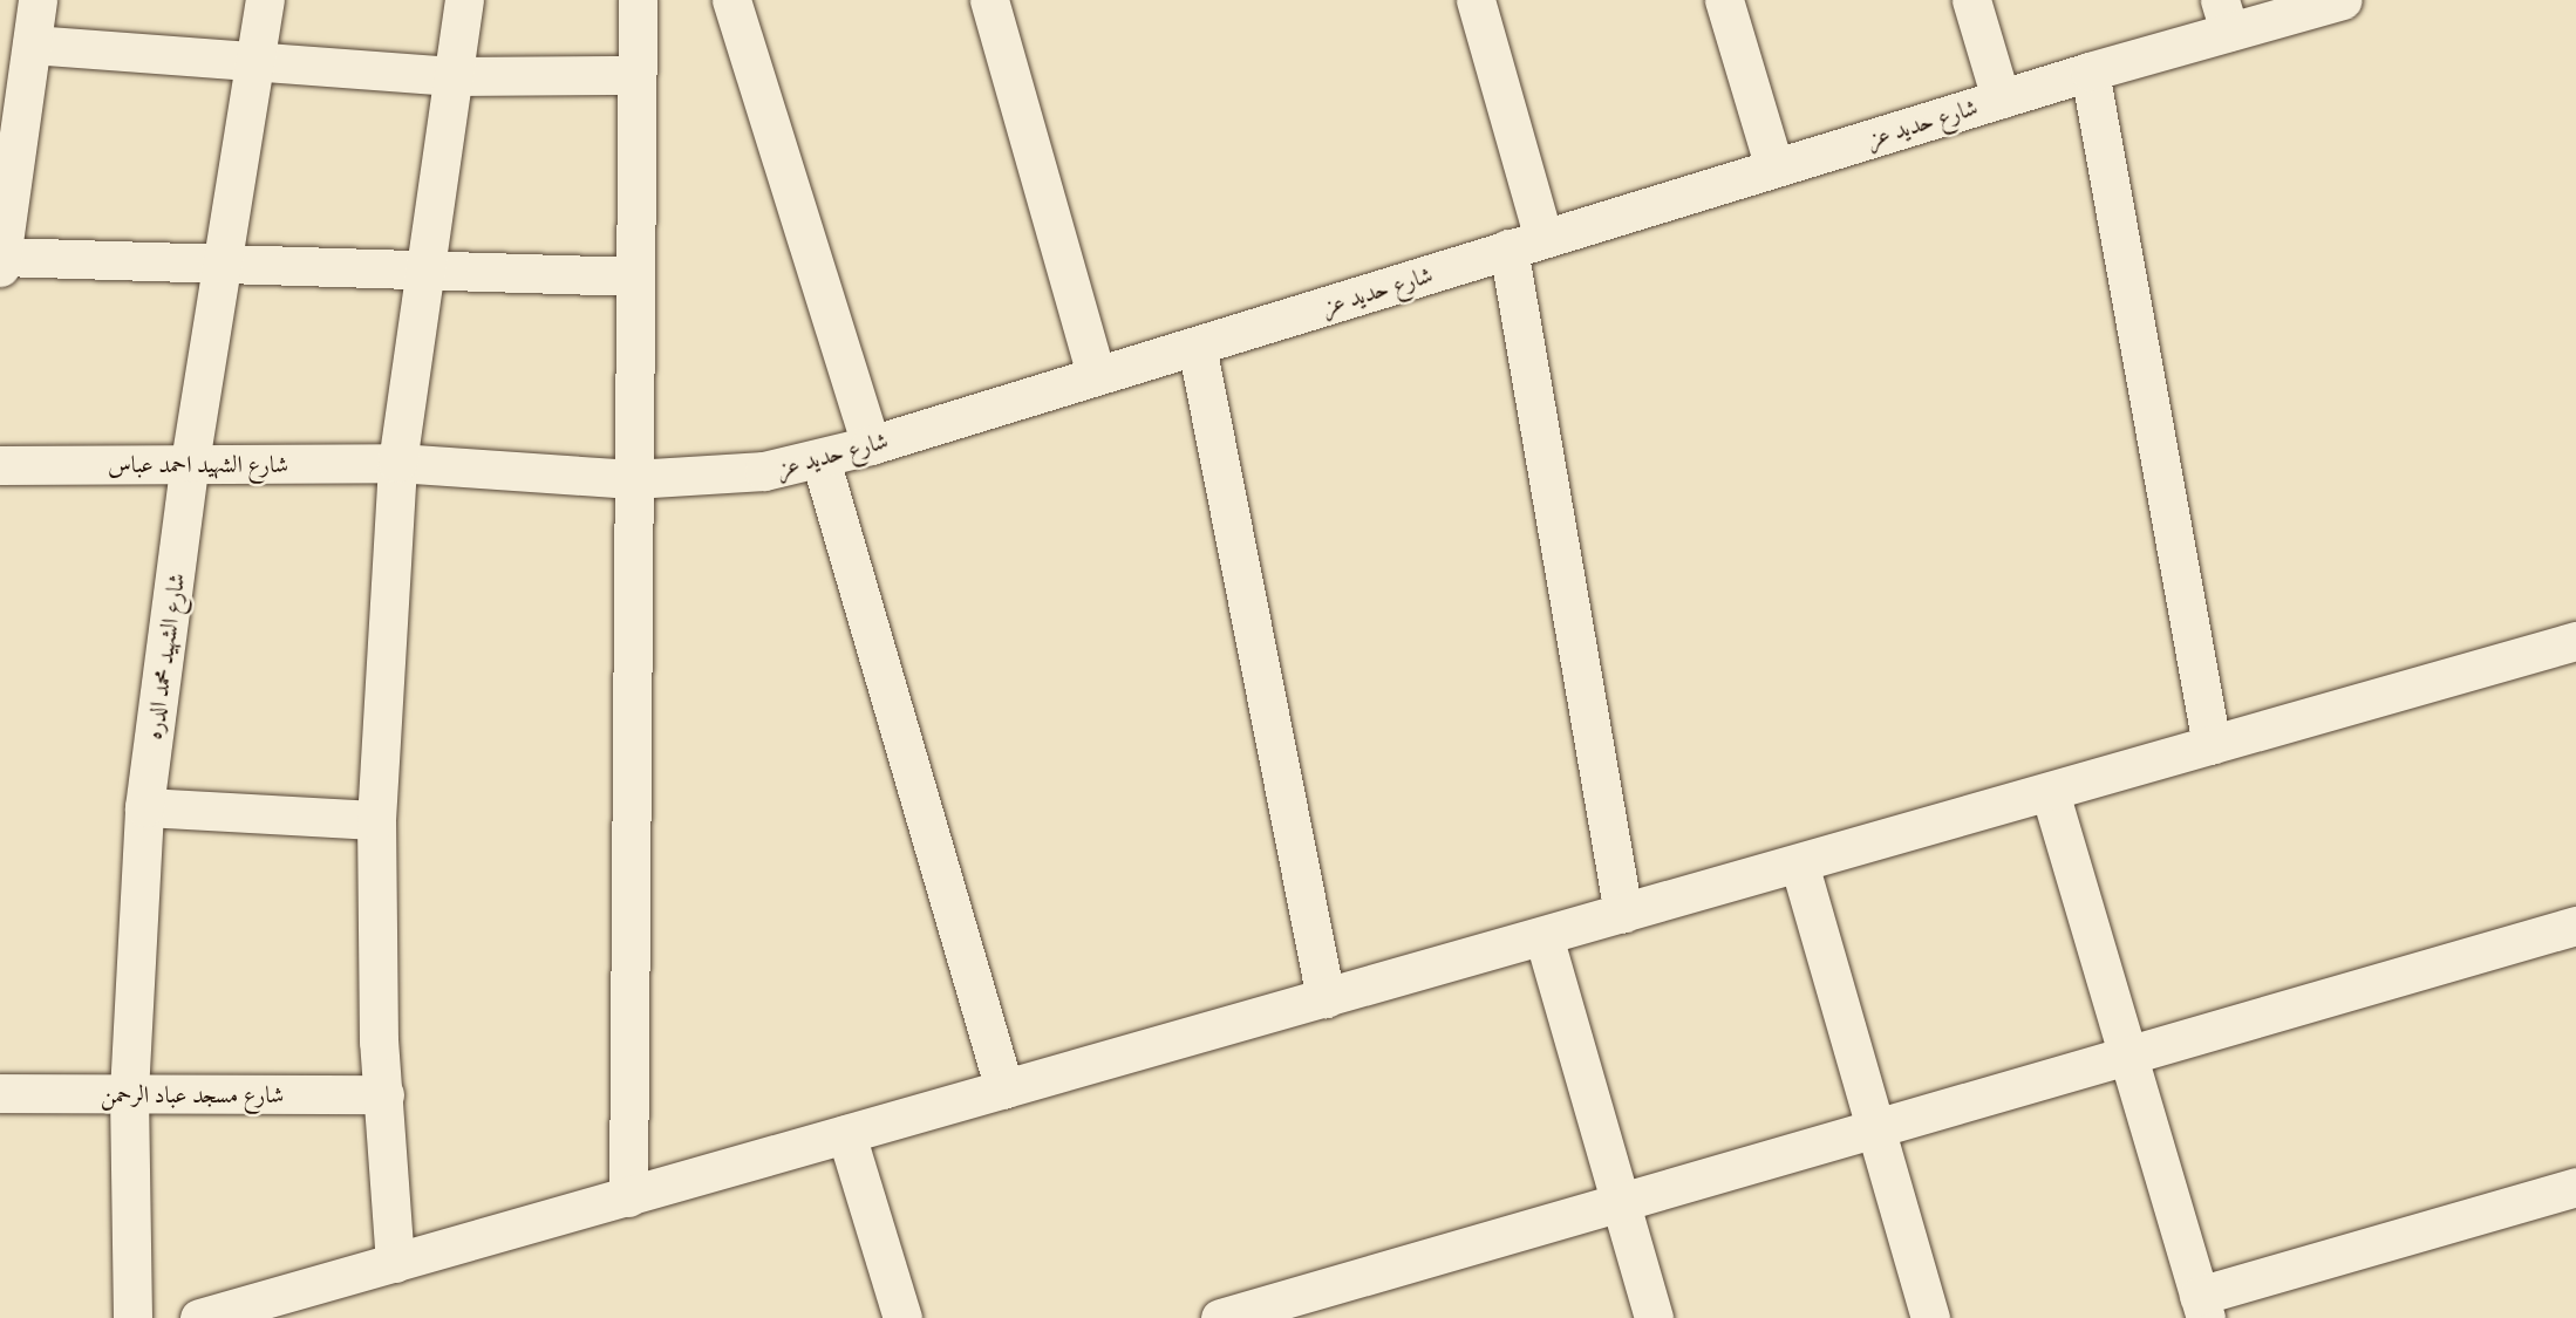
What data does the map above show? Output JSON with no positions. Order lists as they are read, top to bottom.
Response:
{
  "streets": {
    "street": [
      "شارع حديد عز",
      "شارع الشهيد احمد عباس",
      "شارع الشهيد محمد الدره",
      "شارع مسجد عباد الرحمن"
    ]
  },
  "crossings": [
    ["شارع حديد عز", "شارع الشهيد احمد عباس"],
    ["شارع الشهيد احمد عباس", "شارع الشهيد محمد الدره"],
    ["شارع الشهيد محمد الدره", "شارع مسجد عباد الرحمن"]
  ]
}
